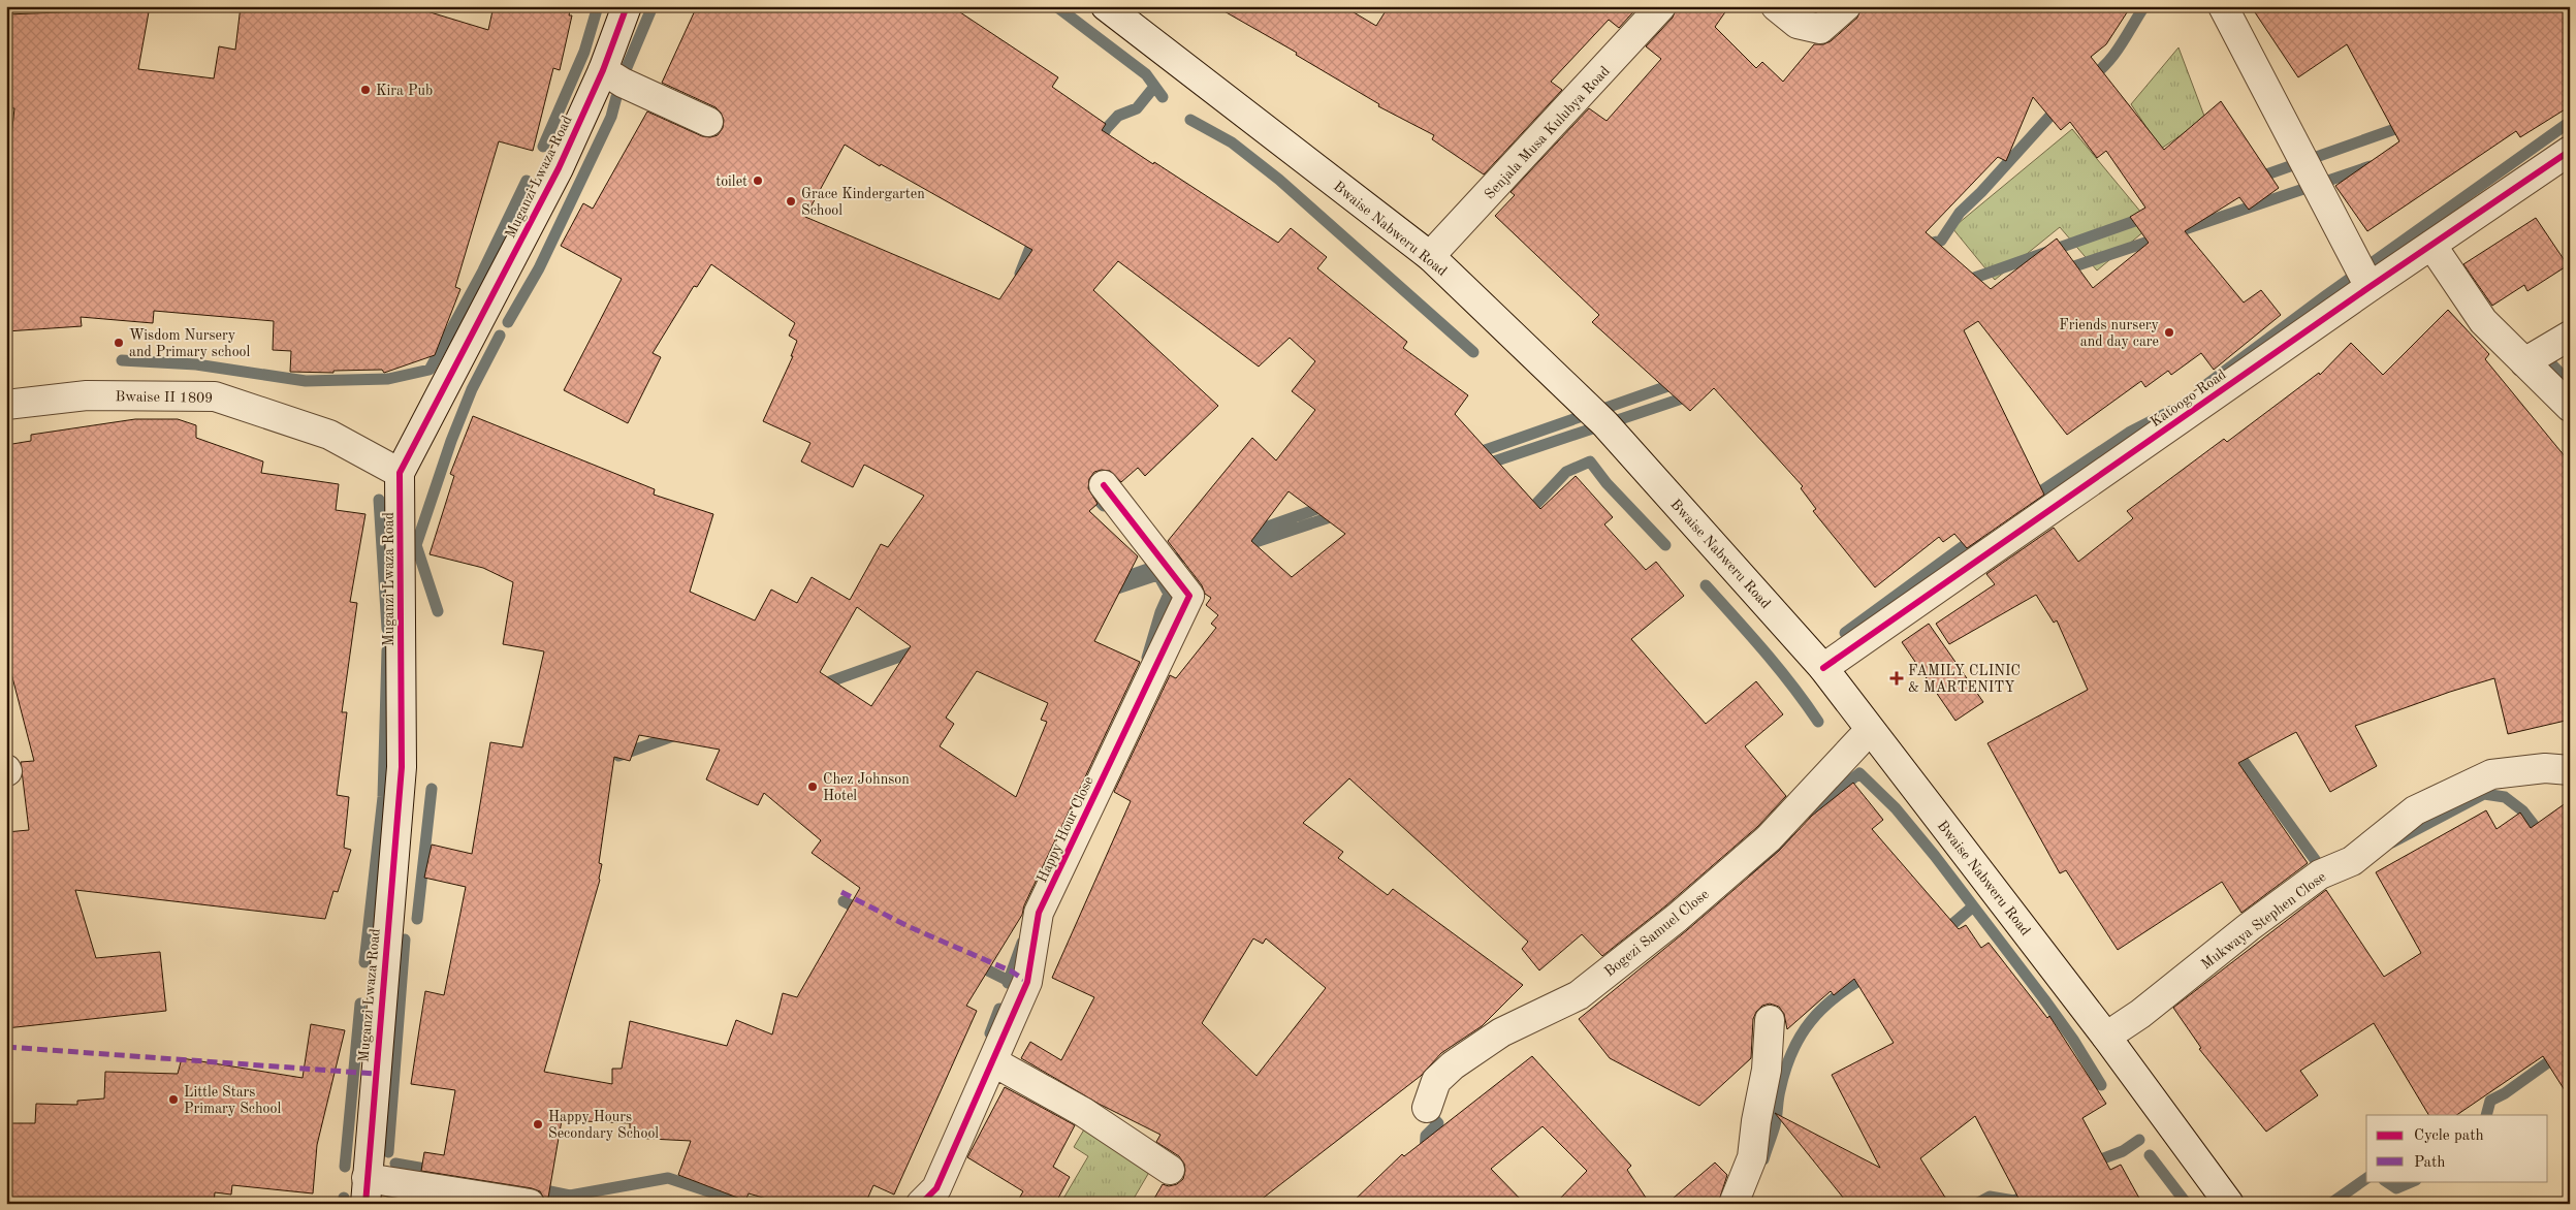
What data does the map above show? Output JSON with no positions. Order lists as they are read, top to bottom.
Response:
{
  "streets": {
    "street": [
      "Senjala Musa Kulubya Road",
      "Muganzi Lwaza Road",
      "Bwaise Nabweru Road",
      "Bwaise II 1809",
      "Katoogo Road",
      "Happy Hour Close",
      "Mukwaya Stephen Close",
      "Bogezi Samuel Close"
    ]
  },
  "crossings": [
    ["Senjala Musa Kulubya Road", "Bwaise Nabweru Road"],
    ["Muganzi Lwaza Road", "Bwaise II 1809"],
    ["Bwaise Nabweru Road", "Katoogo Road"],
    ["Bwaise Nabweru Road", "Mukwaya Stephen Close"],
    ["Bwaise Nabweru Road", "Bogezi Samuel Close"]
  ],
  "places": {
    "other": [
      "Kira Pub",
      "toilet",
      "Grace Kindergarten School",
      "Friends nursery and day care",
      "Wisdom Nursery and Primary school",
      "Chez Johnson Hotel",
      "Little Stars Primary School",
      "Happy Hours Secondary School"
    ],
    "health": ["FAMILY CLINIC & MARTENITY"]
  },
  "legend": ["Cycle path", "Path"]
}
